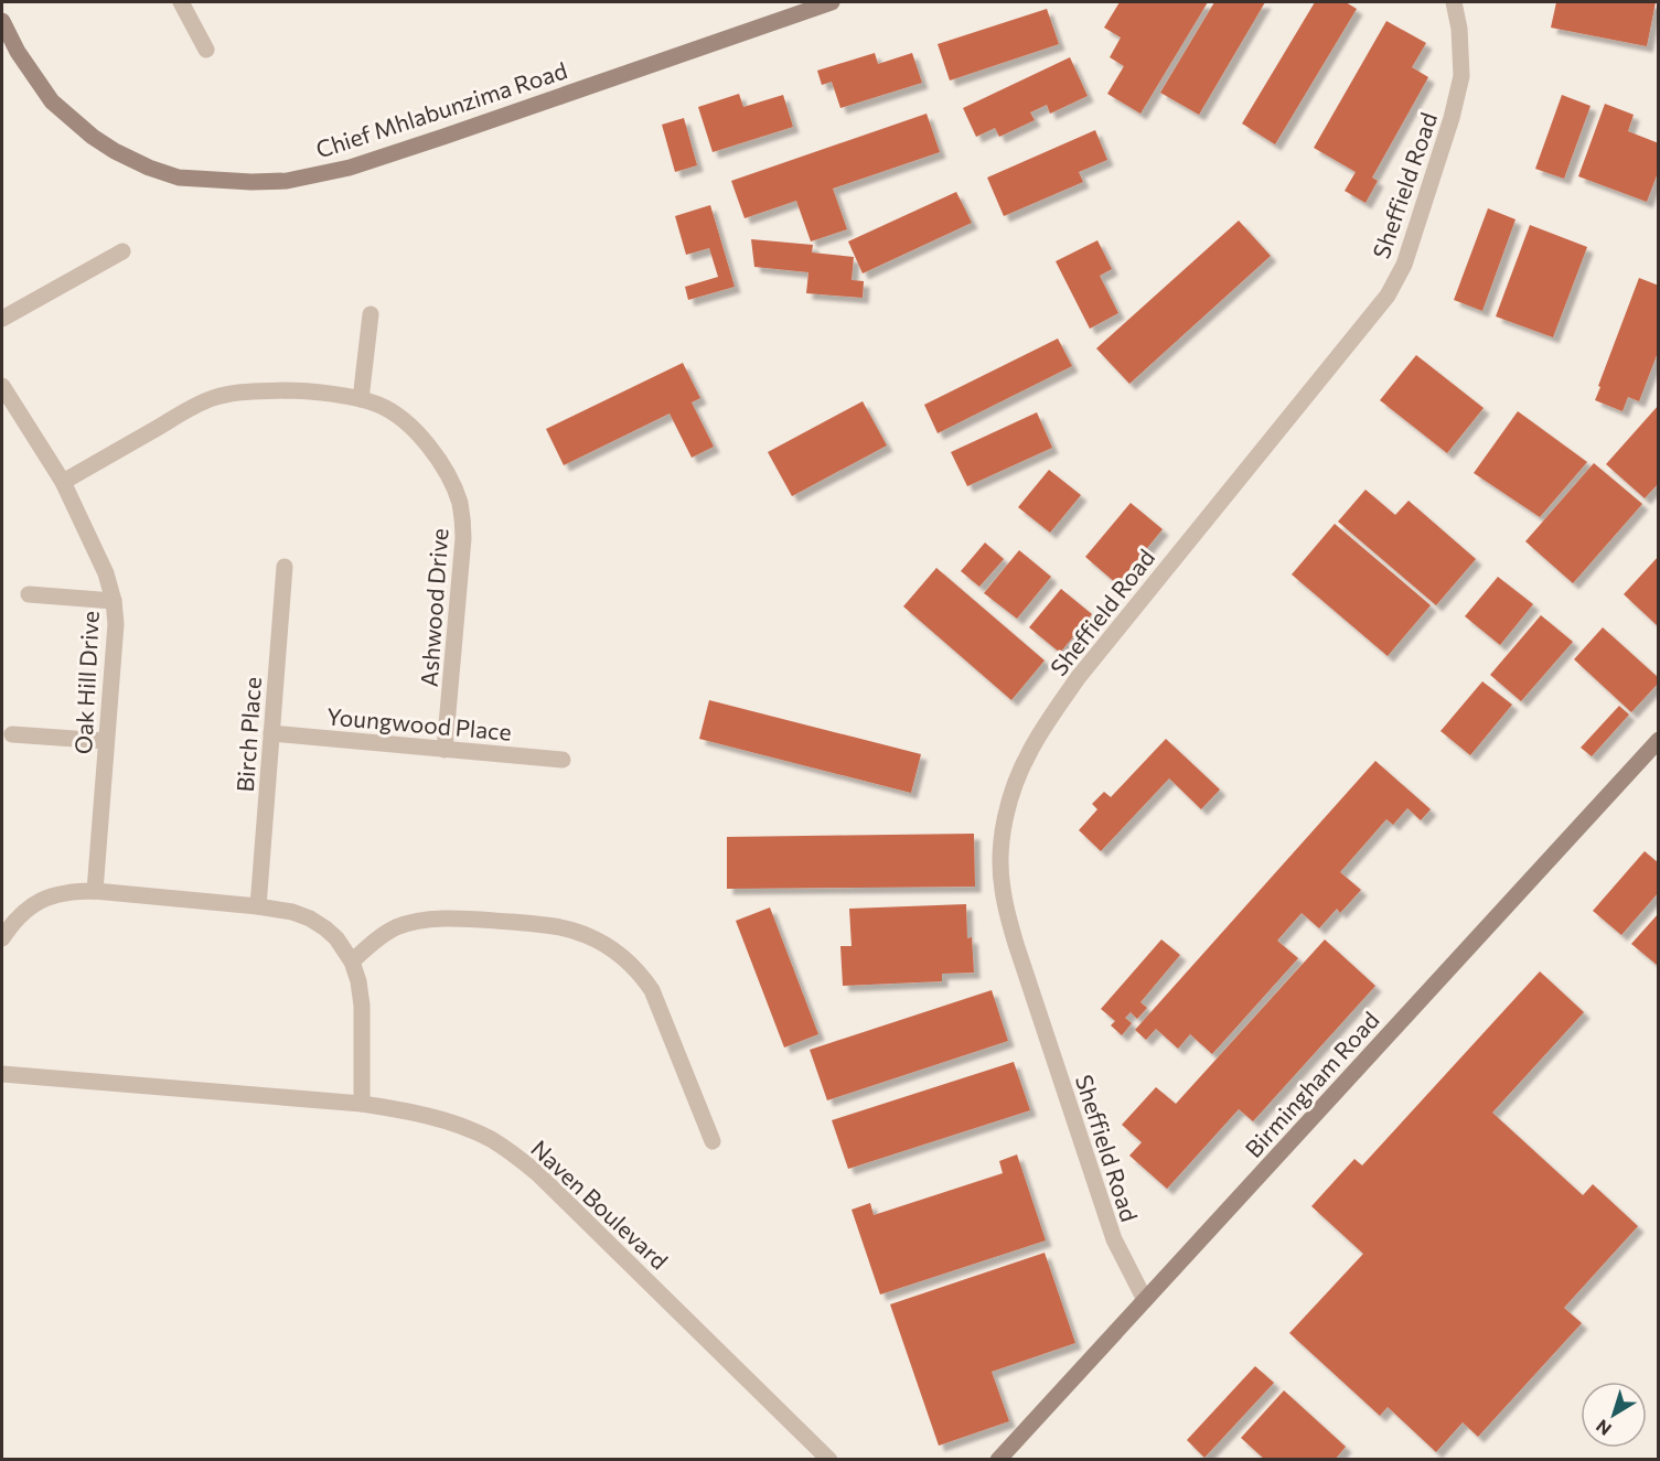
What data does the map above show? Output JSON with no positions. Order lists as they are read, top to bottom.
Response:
{
  "streets": {
    "street": [
      "Chief Mhlabunzima Road",
      "Sheffield Road",
      "Ashwood Drive",
      "Oak Hill Drive",
      "Youngwood Place",
      "Birch Place",
      "Birmingham Road",
      "Naven Boulevard"
    ]
  },
  "crossings": [
    ["Sheffield Road", "Birmingham Road"],
    ["Ashwood Drive", "Oak Hill Drive"],
    ["Ashwood Drive", "Youngwood Place"],
    ["Youngwood Place", "Birch Place"]
  ],
  "north": "bottom left"
}
